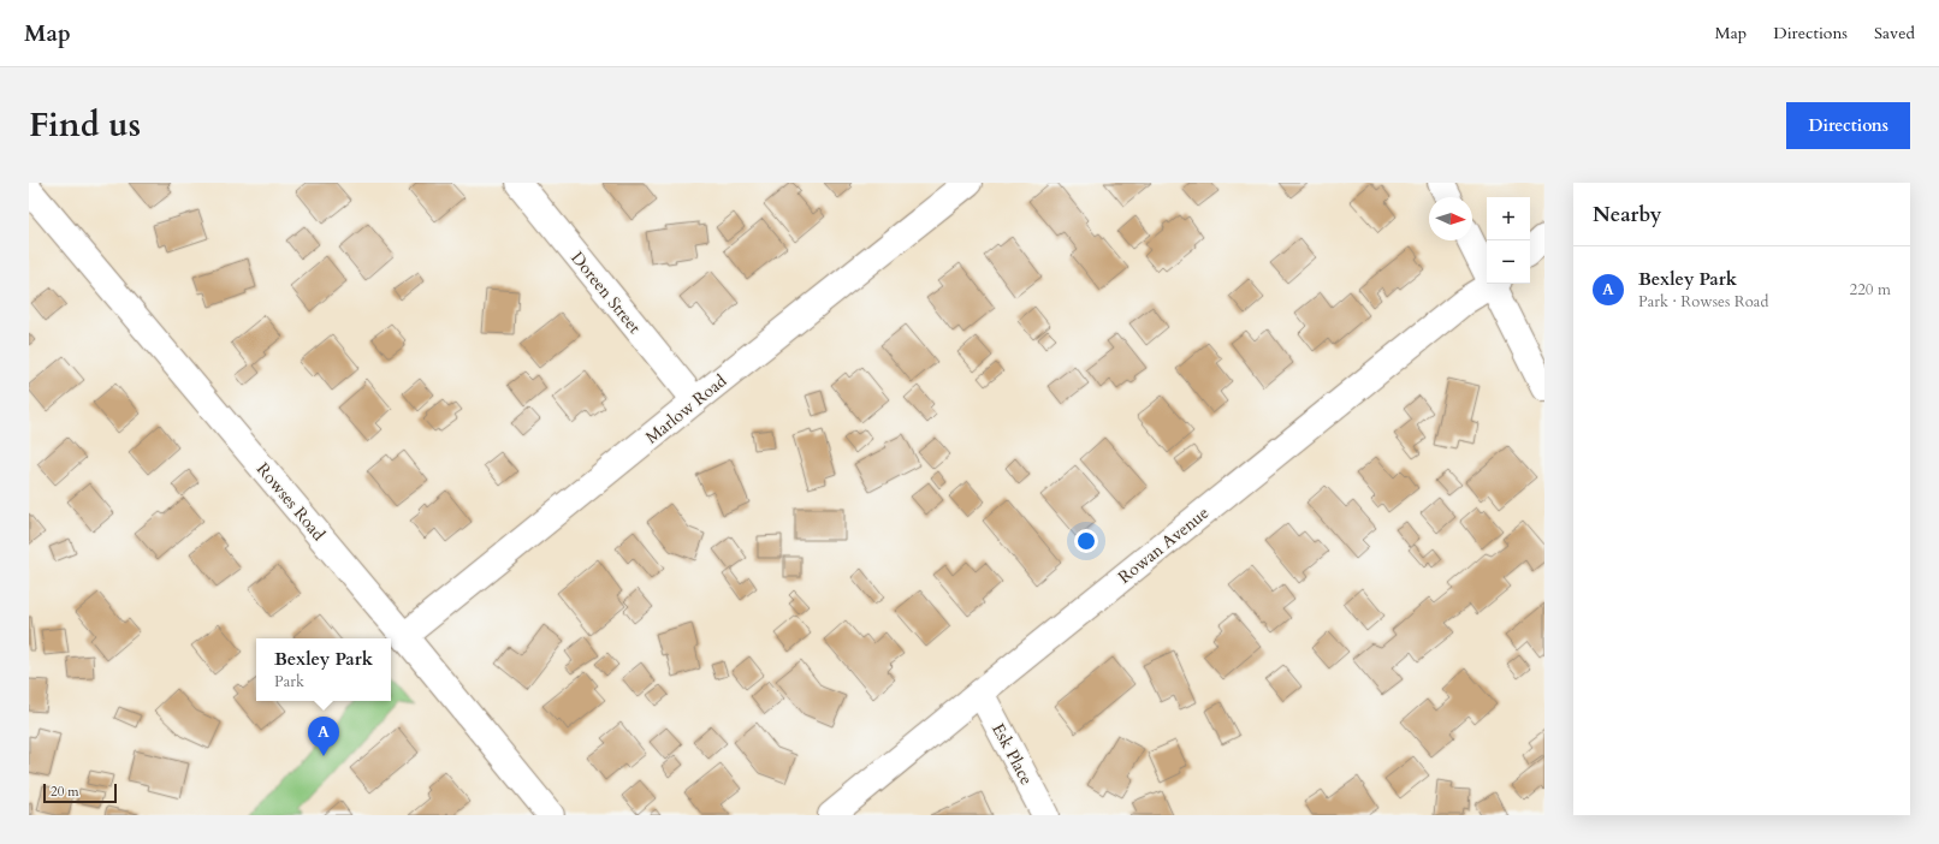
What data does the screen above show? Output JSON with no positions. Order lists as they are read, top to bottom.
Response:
{
  "streets": {
    "street": [
      "Doreen Street",
      "Marlow Road",
      "Rowses Road",
      "Rowan Avenue",
      "Esk Place"
    ]
  },
  "crossings": [
    ["Doreen Street", "Marlow Road"],
    ["Marlow Road", "Rowses Road"],
    ["Rowan Avenue", "Esk Place"]
  ],
  "scale_bar": "20 m",
  "north": "right",
  "page": {
    "header": "Map",
    "nav": ["Map", "Directions", "Saved"],
    "title": "Find us",
    "buttons": "Directions",
    "heading": "Nearby",
    "map_buttons": ["+", "−"],
    "list": [
      {
        "mark": "A",
        "name": "Bexley Park",
        "note": "Park · Rowses Road",
        "value": "220 m"
      }
    ],
    "popup": ["Bexley Park", "Park"],
    "pins": "A",
    "scale": "20 m"
  }
}
